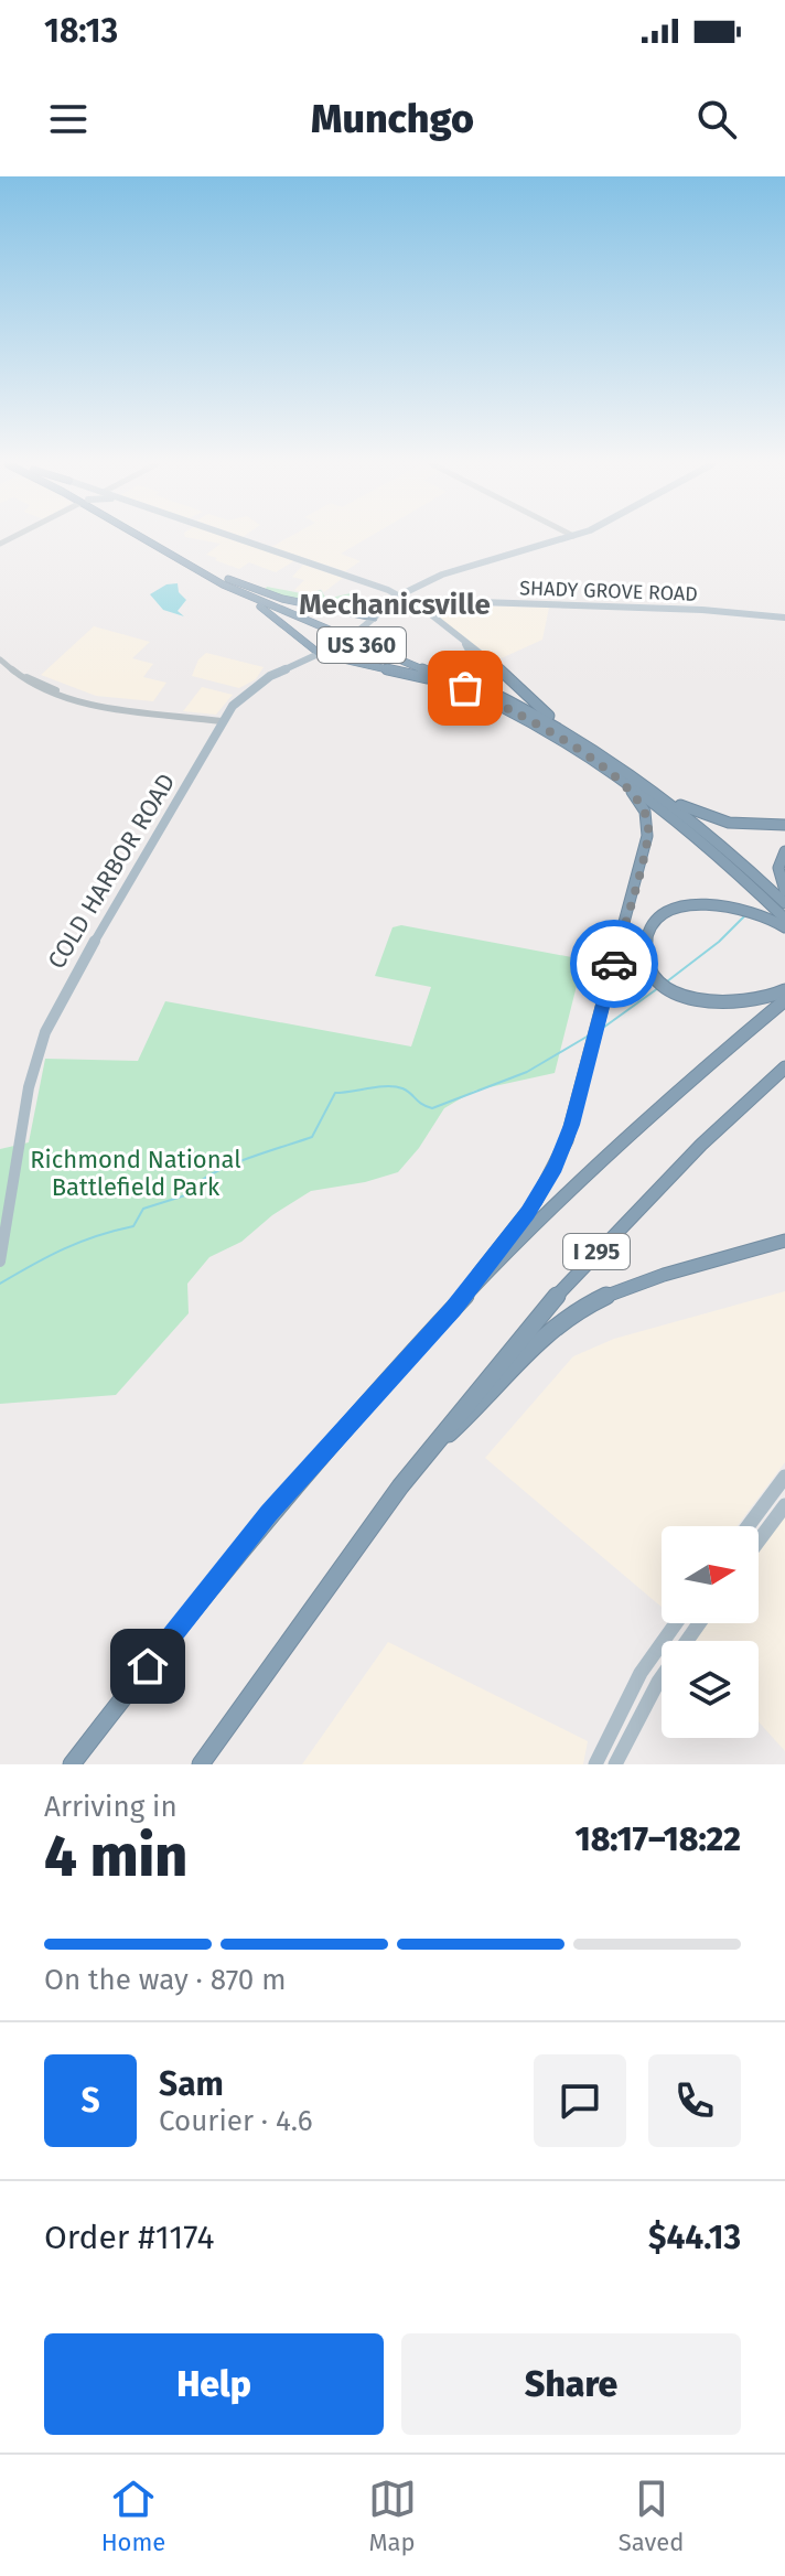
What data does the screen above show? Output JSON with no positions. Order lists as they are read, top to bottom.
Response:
{
  "streets": {
    "highway": ["US 360", "I 295"],
    "main road": ["SHADY GROVE ROAD", "COLD HARBOR ROAD"]
  },
  "districts": ["Mechanicsville"],
  "parks": ["Richmond National Battlefield Park"],
  "north": "right",
  "page": {
    "status": "18:13",
    "header": "Munchgo",
    "heading": ["4 min", "Arriving in", "18:17–18:22"],
    "panel": [
      "Sam",
      "Courier · 4.6",
      "Order #1174",
      "$44.13"
    ],
    "bar": "On the way · 870 m",
    "round": "S",
    "buttons": ["Help", "Share"],
    "tabs": ["Home", "Map", "Saved"]
  }
}
